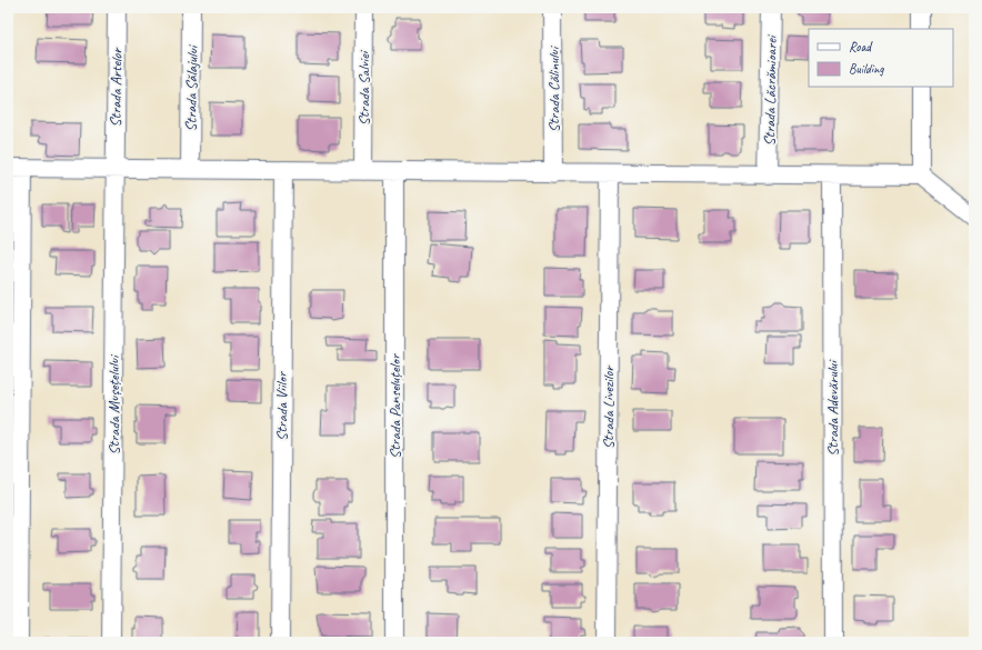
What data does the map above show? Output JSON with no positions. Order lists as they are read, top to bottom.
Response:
{
  "streets": {
    "street": [
      "Strada Artelor",
      "Strada Sălajului",
      "Strada Salviei",
      "Strada Călinului",
      "Strada Lăcrămioarei",
      "Strada Mușețelului",
      "Strada Viilor",
      "Strada Panseluțelor",
      "Strada Livezilor",
      "Strada Adevărului"
    ]
  },
  "crossings": [
    ["Strada Artelor", "Strada Mușețelului"]
  ],
  "legend": ["Road", "Building"]
}
